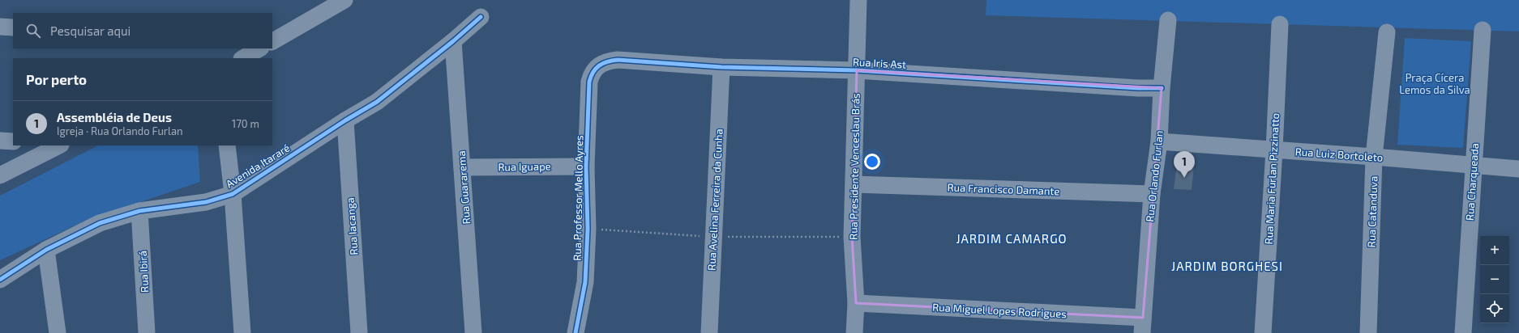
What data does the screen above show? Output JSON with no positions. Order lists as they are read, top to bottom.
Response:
{
  "streets": {
    "street": [
      "Rua Iris Ast",
      "Rua Luiz Bortoleto",
      "Avenida Itararé",
      "Rua Iguape",
      "Rua Presidente Venceslau Brás",
      "Rua Orlando Furlan",
      "Rua Maria Furlan Pizzinatto",
      "Rua Charqueada",
      "Rua Guararema",
      "Rua Francisco Damante",
      "Rua Professor Mello Ayres",
      "Rua Avelina Ferreira da Cunha",
      "Rua Catanduva",
      "Rua Iacanga",
      "Rua Ibirá",
      "Rua Miguel Lopes Rodrigues"
    ]
  },
  "crossings": [
    ["Rua Iris Ast", "Rua Presidente Venceslau Brás"],
    ["Rua Iris Ast", "Rua Orlando Furlan"],
    ["Rua Iris Ast", "Rua Professor Mello Ayres"],
    ["Rua Iris Ast", "Rua Avelina Ferreira da Cunha"],
    ["Rua Luiz Bortoleto", "Rua Orlando Furlan"],
    ["Rua Luiz Bortoleto", "Rua Maria Furlan Pizzinatto"],
    ["Rua Luiz Bortoleto", "Rua Charqueada"],
    ["Rua Luiz Bortoleto", "Rua Catanduva"],
    ["Avenida Itararé", "Rua Guararema"],
    ["Avenida Itararé", "Rua Iacanga"],
    ["Avenida Itararé", "Rua Ibirá"],
    ["Rua Iguape", "Rua Guararema"],
    ["Rua Iguape", "Rua Professor Mello Ayres"],
    ["Rua Presidente Venceslau Brás", "Rua Francisco Damante"],
    ["Rua Presidente Venceslau Brás", "Rua Miguel Lopes Rodrigues"],
    ["Rua Orlando Furlan", "Rua Francisco Damante"],
    ["Rua Orlando Furlan", "Rua Miguel Lopes Rodrigues"]
  ],
  "districts": ["JARDIM CAMARGO", "JARDIM BORGHESI"],
  "parks": ["Praça Cícera Lemos da Silva"],
  "page": {
    "search": "Pesquisar aqui",
    "heading": "Por perto",
    "list": [
      {
        "mark": "1",
        "name": "Assembléia de Deus",
        "note": "Igreja · Rua Orlando Furlan",
        "value": "170 m"
      }
    ],
    "pins": "1",
    "map_buttons": ["+", "−"]
  }
}
